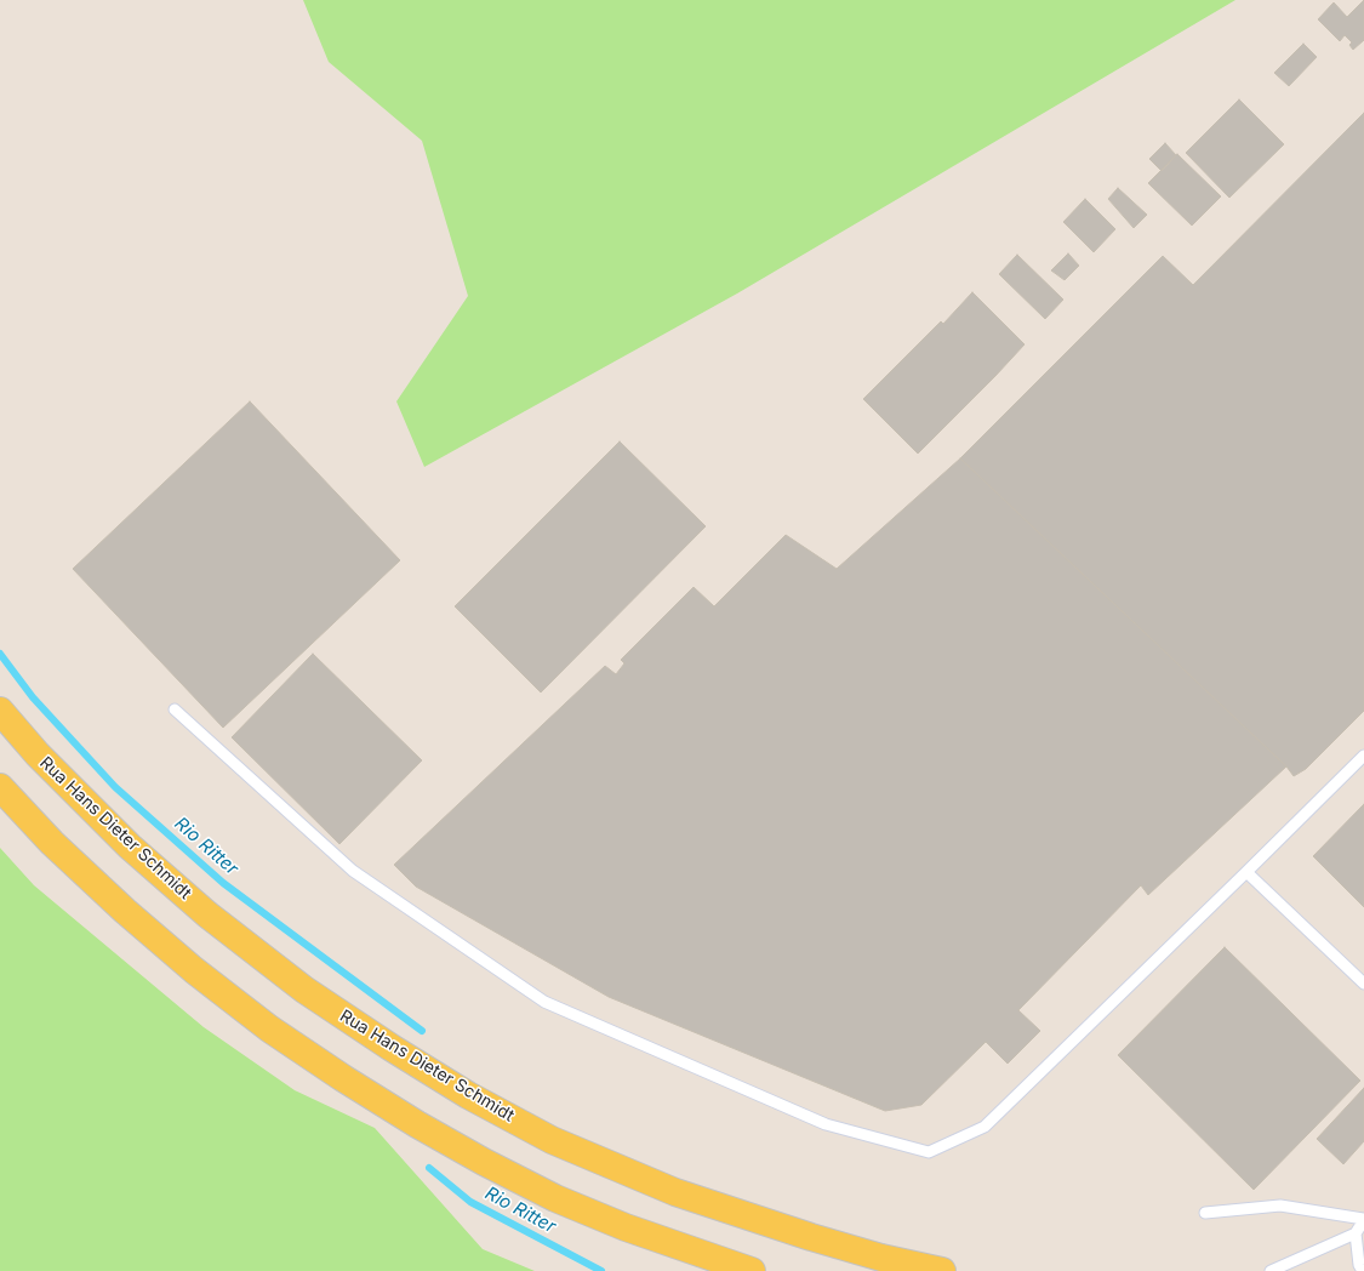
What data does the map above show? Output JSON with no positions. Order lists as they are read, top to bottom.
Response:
{
  "streets": {
    "main road": ["Rua Hans Dieter Schmidt"]
  },
  "water": ["Rio Ritter"]
}
